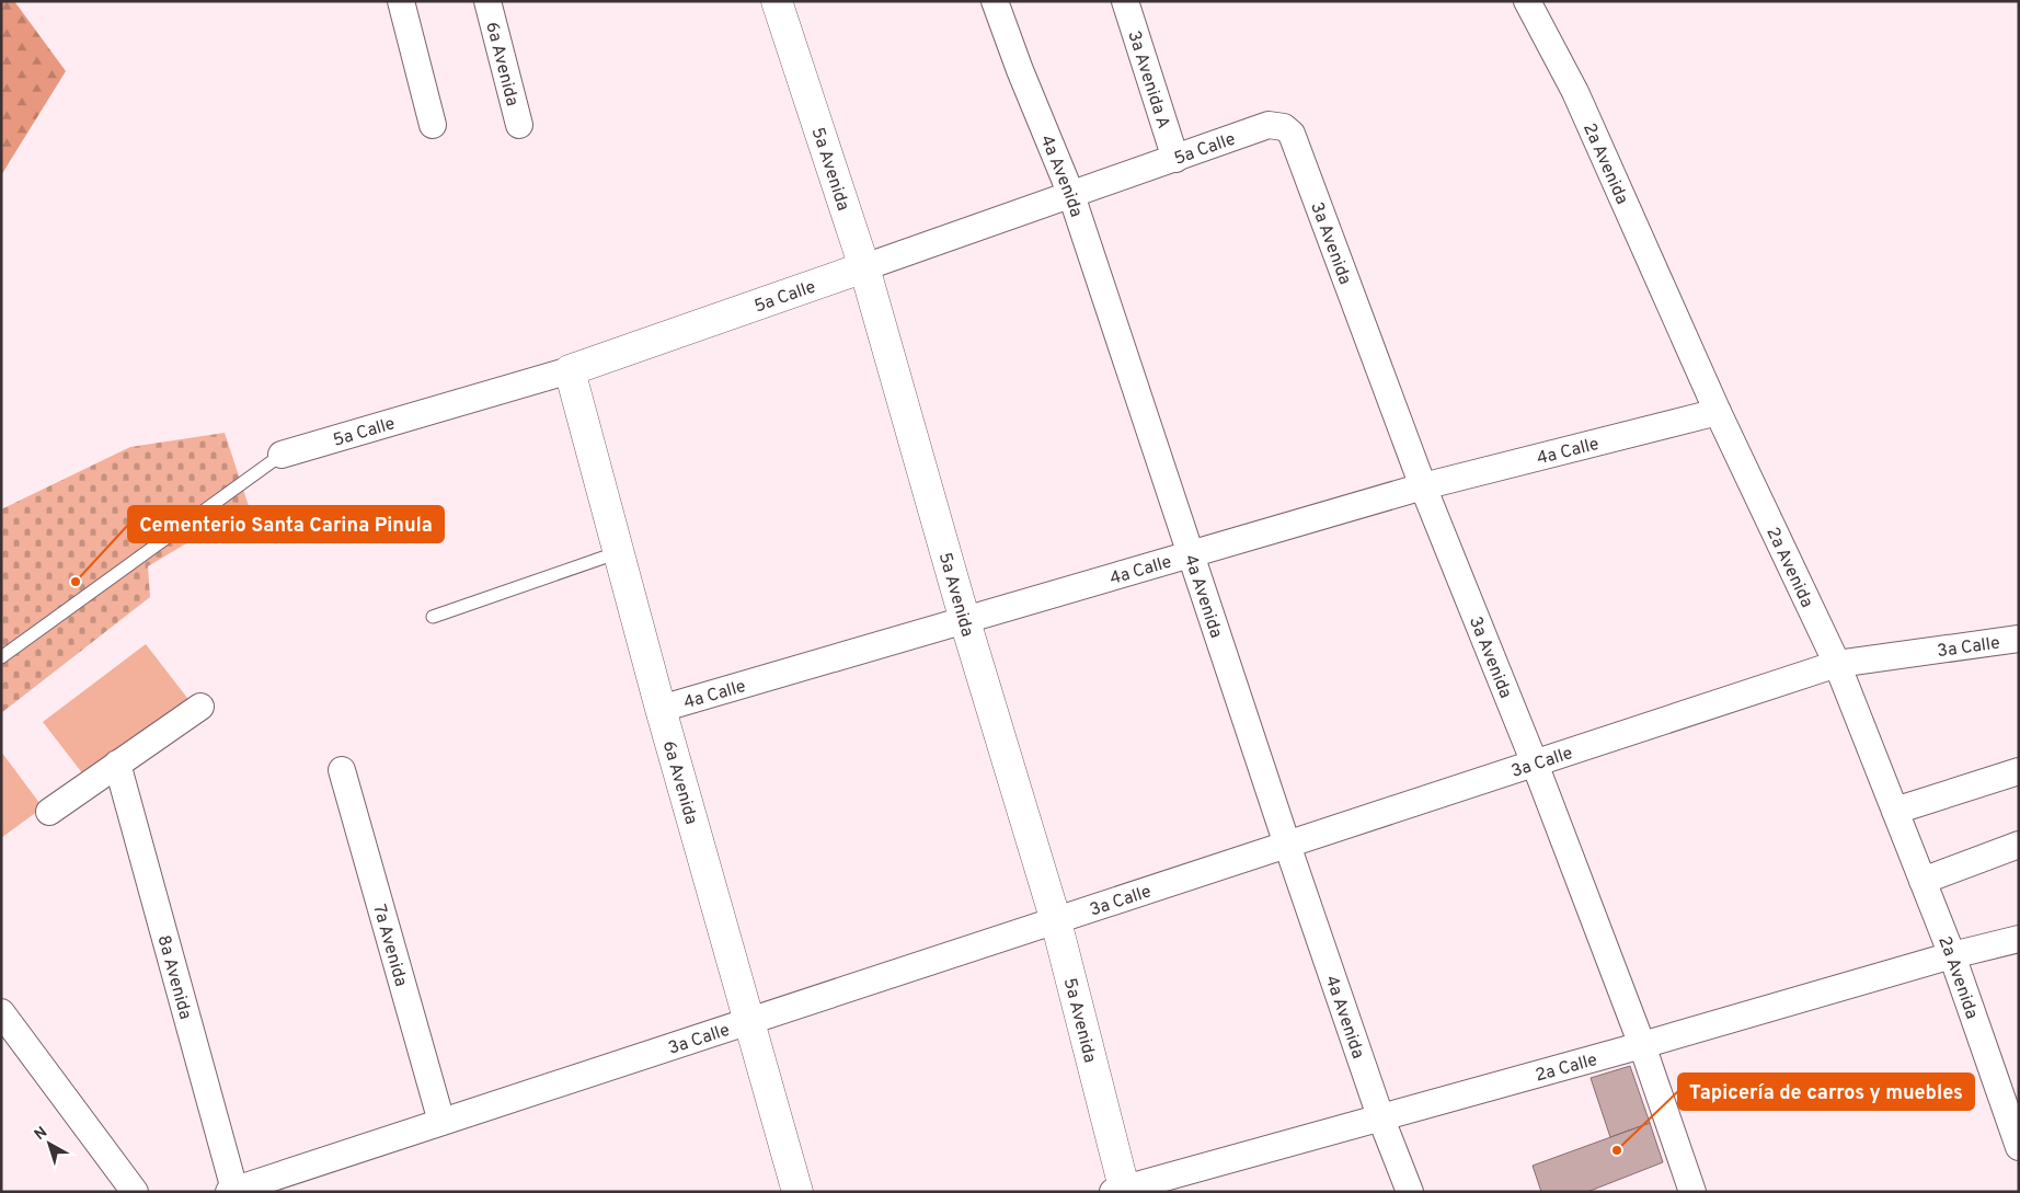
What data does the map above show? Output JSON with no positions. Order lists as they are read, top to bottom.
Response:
{
  "streets": {
    "street": [
      "6a Avenida",
      "3a Avenida A",
      "5a Calle",
      "2a Avenida",
      "5a Avenida",
      "4a Avenida",
      "3a Avenida",
      "4a Calle",
      "3a Calle",
      "7a Avenida",
      "8a Avenida",
      "2a Calle"
    ]
  },
  "crossings": [
    ["6a Avenida", "5a Calle"],
    ["6a Avenida", "4a Calle"],
    ["6a Avenida", "3a Calle"],
    ["3a Avenida A", "5a Calle"],
    ["5a Calle", "5a Avenida"],
    ["5a Calle", "4a Avenida"],
    ["5a Calle", "3a Avenida"],
    ["2a Avenida", "4a Calle"],
    ["2a Avenida", "3a Calle"],
    ["2a Avenida", "2a Calle"],
    ["5a Avenida", "4a Calle"],
    ["5a Avenida", "3a Calle"],
    ["5a Avenida", "2a Calle"],
    ["4a Avenida", "4a Calle"],
    ["4a Avenida", "3a Calle"],
    ["4a Avenida", "2a Calle"],
    ["3a Avenida", "4a Calle"],
    ["3a Avenida", "3a Calle"],
    ["3a Avenida", "2a Calle"],
    ["3a Calle", "7a Avenida"],
    ["3a Calle", "8a Avenida"]
  ],
  "places": ["Cementerio Santa Carina Pinula", "Tapicería de carros y muebles"],
  "north": "top left"
}
